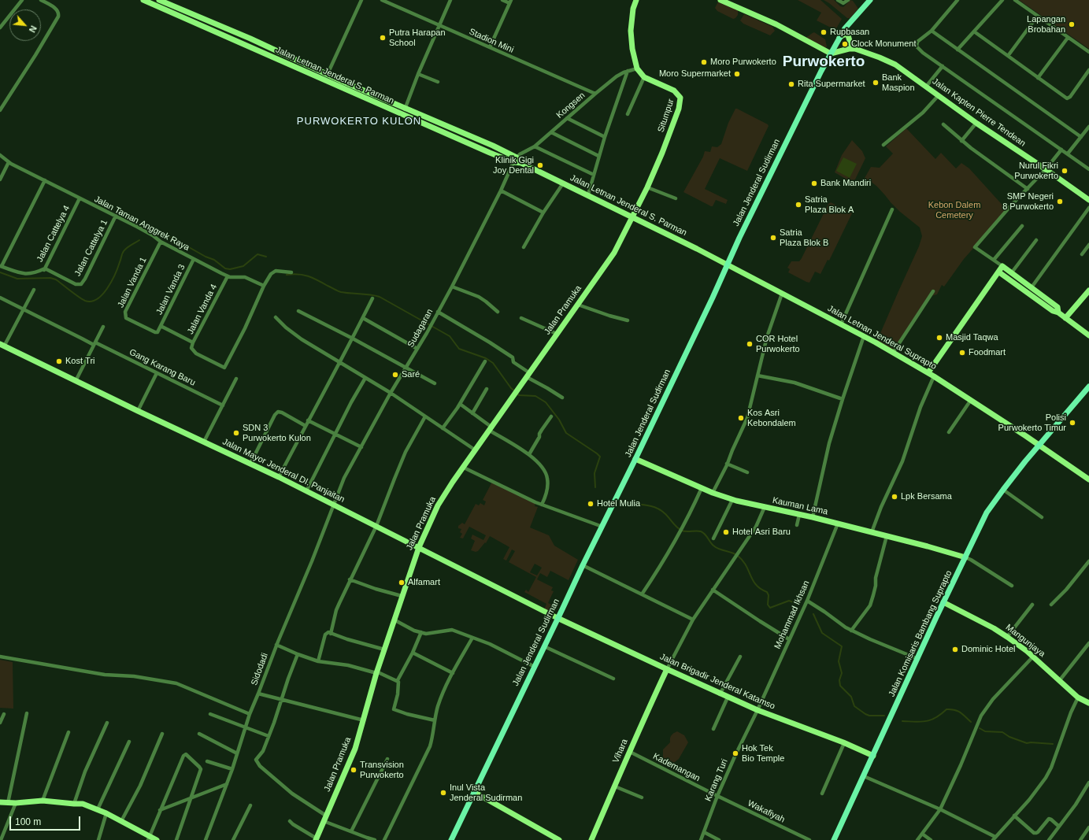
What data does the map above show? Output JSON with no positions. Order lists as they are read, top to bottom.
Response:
{
  "streets": {
    "main road": ["Jalan Jenderal Sudirman", "Jalan Komisaris Bambang Suprapto"],
    "street": [
      "Stadion Mini",
      "Jalan Letnan Jenderal S. Parman",
      "Kongsen",
      "Jalan Kapten Pierre Tendean",
      "Situmpur",
      "Jalan Taman Anggrek Raya",
      "Jalan Cattelya 4",
      "Jalan Cattelya 1",
      "Jalan Vanda 1",
      "Jalan Vanda 3",
      "Jalan Vanda 4",
      "Jalan Pramuka",
      "Sudagaran",
      "Jalan Letnan Jenderal Suprapto",
      "Gang Karang Baru",
      "Jalan Mayor Jenderal DI. Panjaitan",
      "Kauman Lama",
      "Mohammad Ikhsan",
      "Mangunjaya",
      "Sidodadi",
      "Jalan Brigadir Jenderal Katamso",
      "Vihara",
      "Kademangan",
      "Karang Turi",
      "Wakafiyah"
    ]
  },
  "crossings": [
    ["Stadion Mini", "Kongsen"],
    ["Jalan Letnan Jenderal S. Parman", "Kongsen"],
    ["Jalan Letnan Jenderal S. Parman", "Situmpur"],
    ["Jalan Letnan Jenderal S. Parman", "Jalan Jenderal Sudirman"],
    ["Jalan Letnan Jenderal S. Parman", "Jalan Pramuka"],
    ["Jalan Letnan Jenderal S. Parman", "Sudagaran"],
    ["Jalan Letnan Jenderal S. Parman", "Jalan Letnan Jenderal Suprapto"],
    ["Kongsen", "Situmpur"],
    ["Kongsen", "Sudagaran"],
    ["Situmpur", "Jalan Pramuka"],
    ["Jalan Jenderal Sudirman", "Jalan Letnan Jenderal Suprapto"],
    ["Jalan Jenderal Sudirman", "Jalan Mayor Jenderal DI. Panjaitan"],
    ["Jalan Jenderal Sudirman", "Kauman Lama"],
    ["Jalan Jenderal Sudirman", "Jalan Brigadir Jenderal Katamso"],
    ["Jalan Taman Anggrek Raya", "Jalan Cattelya 4"],
    ["Jalan Taman Anggrek Raya", "Jalan Cattelya 1"],
    ["Jalan Taman Anggrek Raya", "Jalan Vanda 1"],
    ["Jalan Taman Anggrek Raya", "Jalan Vanda 3"],
    ["Jalan Taman Anggrek Raya", "Jalan Vanda 4"],
    ["Jalan Cattelya 4", "Jalan Cattelya 1"],
    ["Jalan Vanda 1", "Jalan Vanda 3"],
    ["Jalan Vanda 3", "Jalan Vanda 4"],
    ["Jalan Pramuka", "Jalan Mayor Jenderal DI. Panjaitan"],
    ["Sudagaran", "Jalan Mayor Jenderal DI. Panjaitan"],
    ["Sudagaran", "Sidodadi"],
    ["Jalan Letnan Jenderal Suprapto", "Jalan Komisaris Bambang Suprapto"],
    ["Jalan Mayor Jenderal DI. Panjaitan", "Sidodadi"],
    ["Jalan Mayor Jenderal DI. Panjaitan", "Jalan Brigadir Jenderal Katamso"],
    ["Kauman Lama", "Mohammad Ikhsan"],
    ["Kauman Lama", "Jalan Komisaris Bambang Suprapto"],
    ["Mohammad Ikhsan", "Jalan Brigadir Jenderal Katamso"],
    ["Mohammad Ikhsan", "Karang Turi"],
    ["Jalan Komisaris Bambang Suprapto", "Mangunjaya"],
    ["Jalan Komisaris Bambang Suprapto", "Jalan Brigadir Jenderal Katamso"],
    ["Jalan Brigadir Jenderal Katamso", "Vihara"],
    ["Jalan Brigadir Jenderal Katamso", "Karang Turi"],
    ["Vihara", "Kademangan"],
    ["Kademangan", "Karang Turi"],
    ["Kademangan", "Wakafiyah"],
    ["Karang Turi", "Wakafiyah"]
  ],
  "districts": ["Purwokerto", "PURWOKERTO KULON"],
  "parks": ["Kebon Dalem Cemetery"],
  "places": [
    "Lapangan Brobahan",
    "Rupbasan",
    "Putra Harapan School",
    "Clock Monument",
    "Moro Purwokerto",
    "Moro Supermarket",
    "Bank Maspion",
    "Rita Supermarket",
    "Klinik Gigi Joy Dental",
    "Nurul Fikri Purwokerto",
    "Bank Mandiri",
    "SMP Negeri 8 Purwokerto",
    "Satria Plaza Blok A",
    "Satria Plaza Blok B",
    "Masjid Taqwa",
    "COR Hotel Purwokerto",
    "Foodmart",
    "Kost Tri",
    "Saré",
    "Kos Asri Kebondalem",
    "Polisi Purwokerto Timur",
    "SDN 3 Purwokerto Kulon",
    "Lpk Bersama",
    "Hotel Mulia",
    "Hotel Asri Baru",
    "Alfamart",
    "Dominic Hotel",
    "Hok Tek Bio Temple",
    "Transvision Purwokerto",
    "Inul Vista Jenderal Sudirman"
  ],
  "scale_bar": "100 m",
  "north": "bottom right"
}
